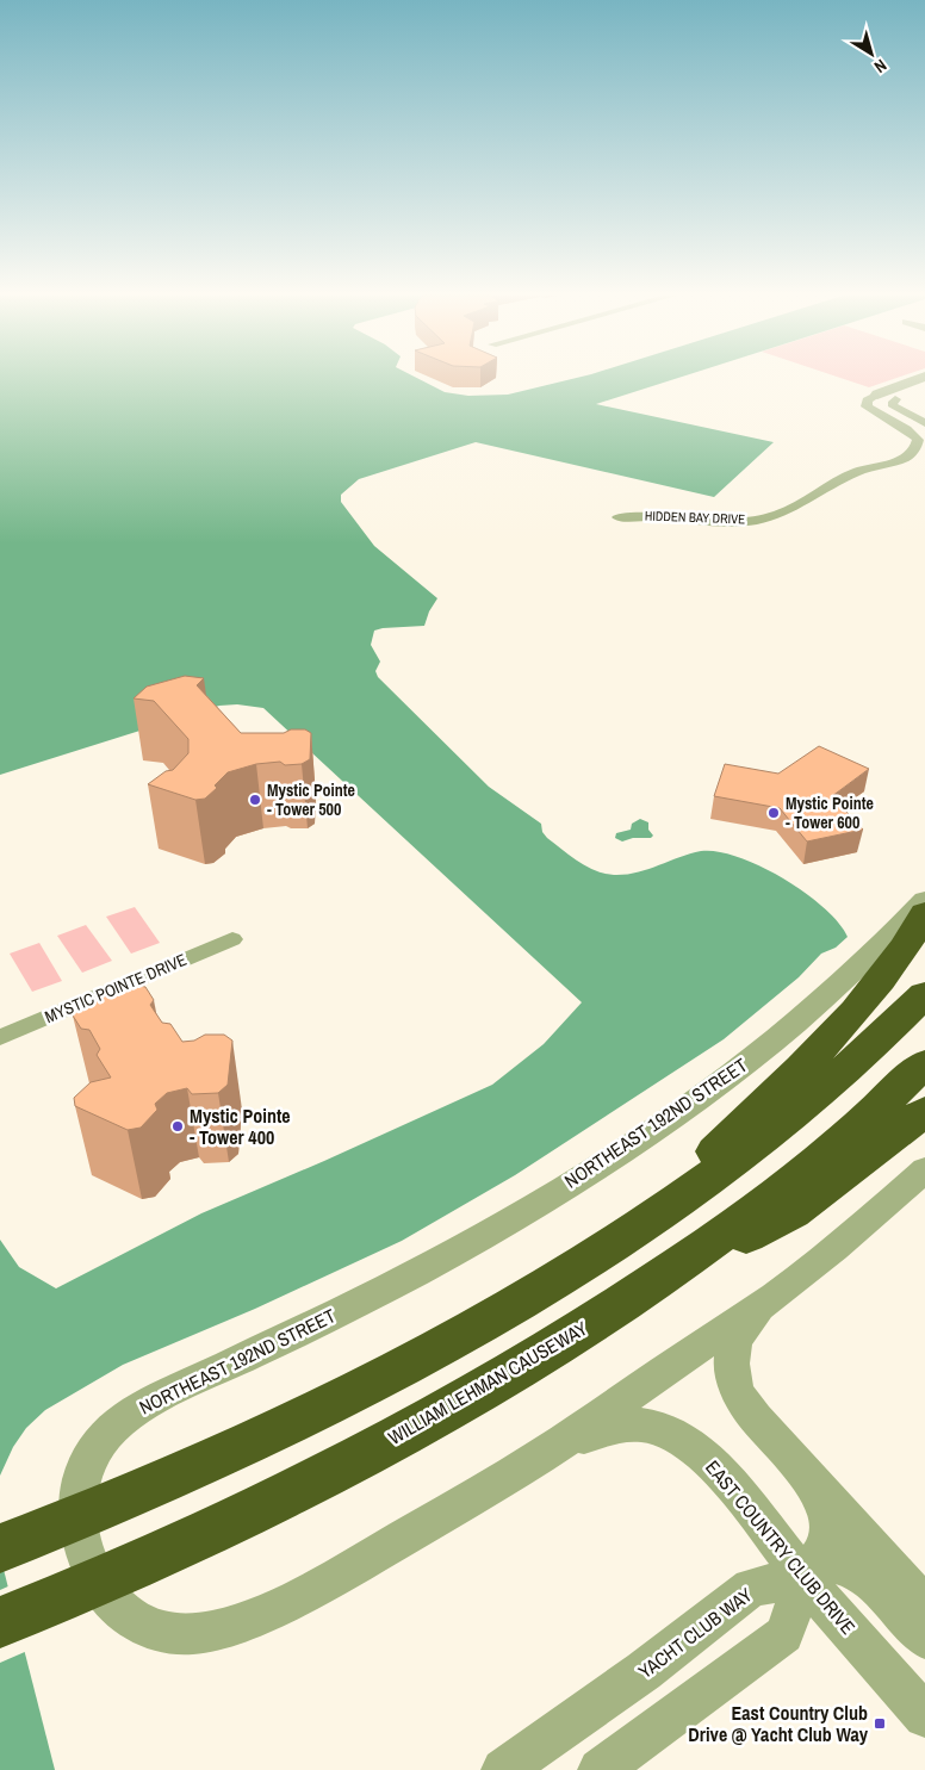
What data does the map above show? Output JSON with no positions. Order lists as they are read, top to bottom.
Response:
{
  "streets": {
    "highway": ["WILLIAM LEHMAN CAUSEWAY"],
    "street": [
      "HIDDEN BAY DRIVE",
      "MYSTIC POINTE DRIVE",
      "NORTHEAST 192ND STREET",
      "EAST COUNTRY CLUB DRIVE",
      "YACHT CLUB WAY"
    ]
  },
  "crossings": [
    ["NORTHEAST 192ND STREET", "EAST COUNTRY CLUB DRIVE"],
    ["EAST COUNTRY CLUB DRIVE", "YACHT CLUB WAY"]
  ],
  "places": {
    "other": ["Mystic Pointe - Tower 500", "Mystic Pointe - Tower 600", "Mystic Pointe - Tower 400"],
    "transit": ["East Country Club Drive @ Yacht Club Way"]
  },
  "north": "bottom right"
}
